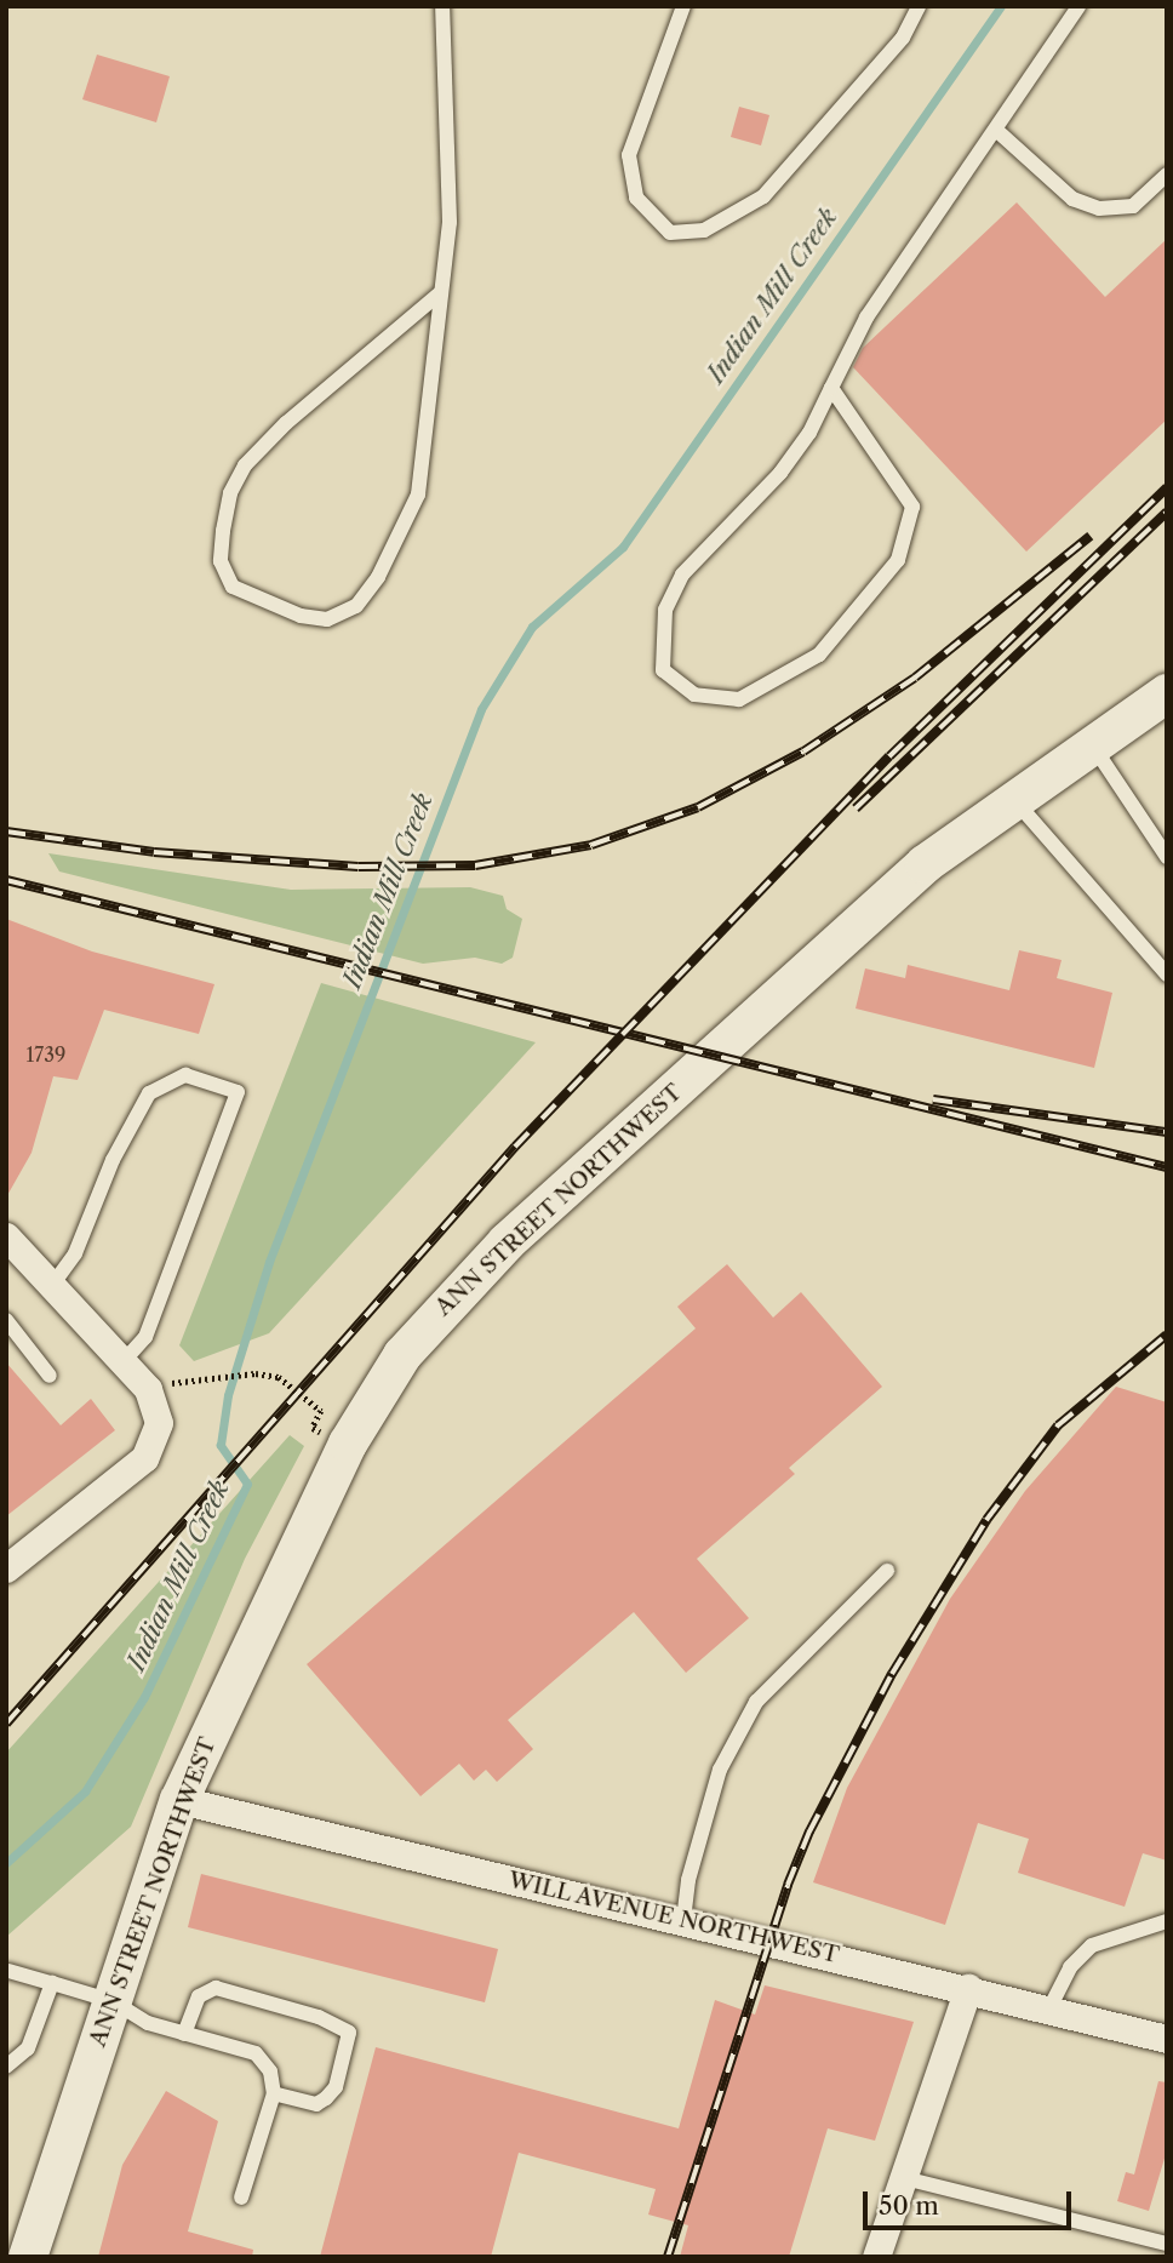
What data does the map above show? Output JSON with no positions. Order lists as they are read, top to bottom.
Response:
{
  "streets": {
    "main road": ["ANN STREET NORTHWEST"],
    "street": ["WILL AVENUE NORTHWEST"]
  },
  "crossings": [
    ["ANN STREET NORTHWEST", "WILL AVENUE NORTHWEST"]
  ],
  "water": ["Indian Mill Creek"],
  "house_numbers": ["1739"],
  "scale_bar": "50 m"
}
